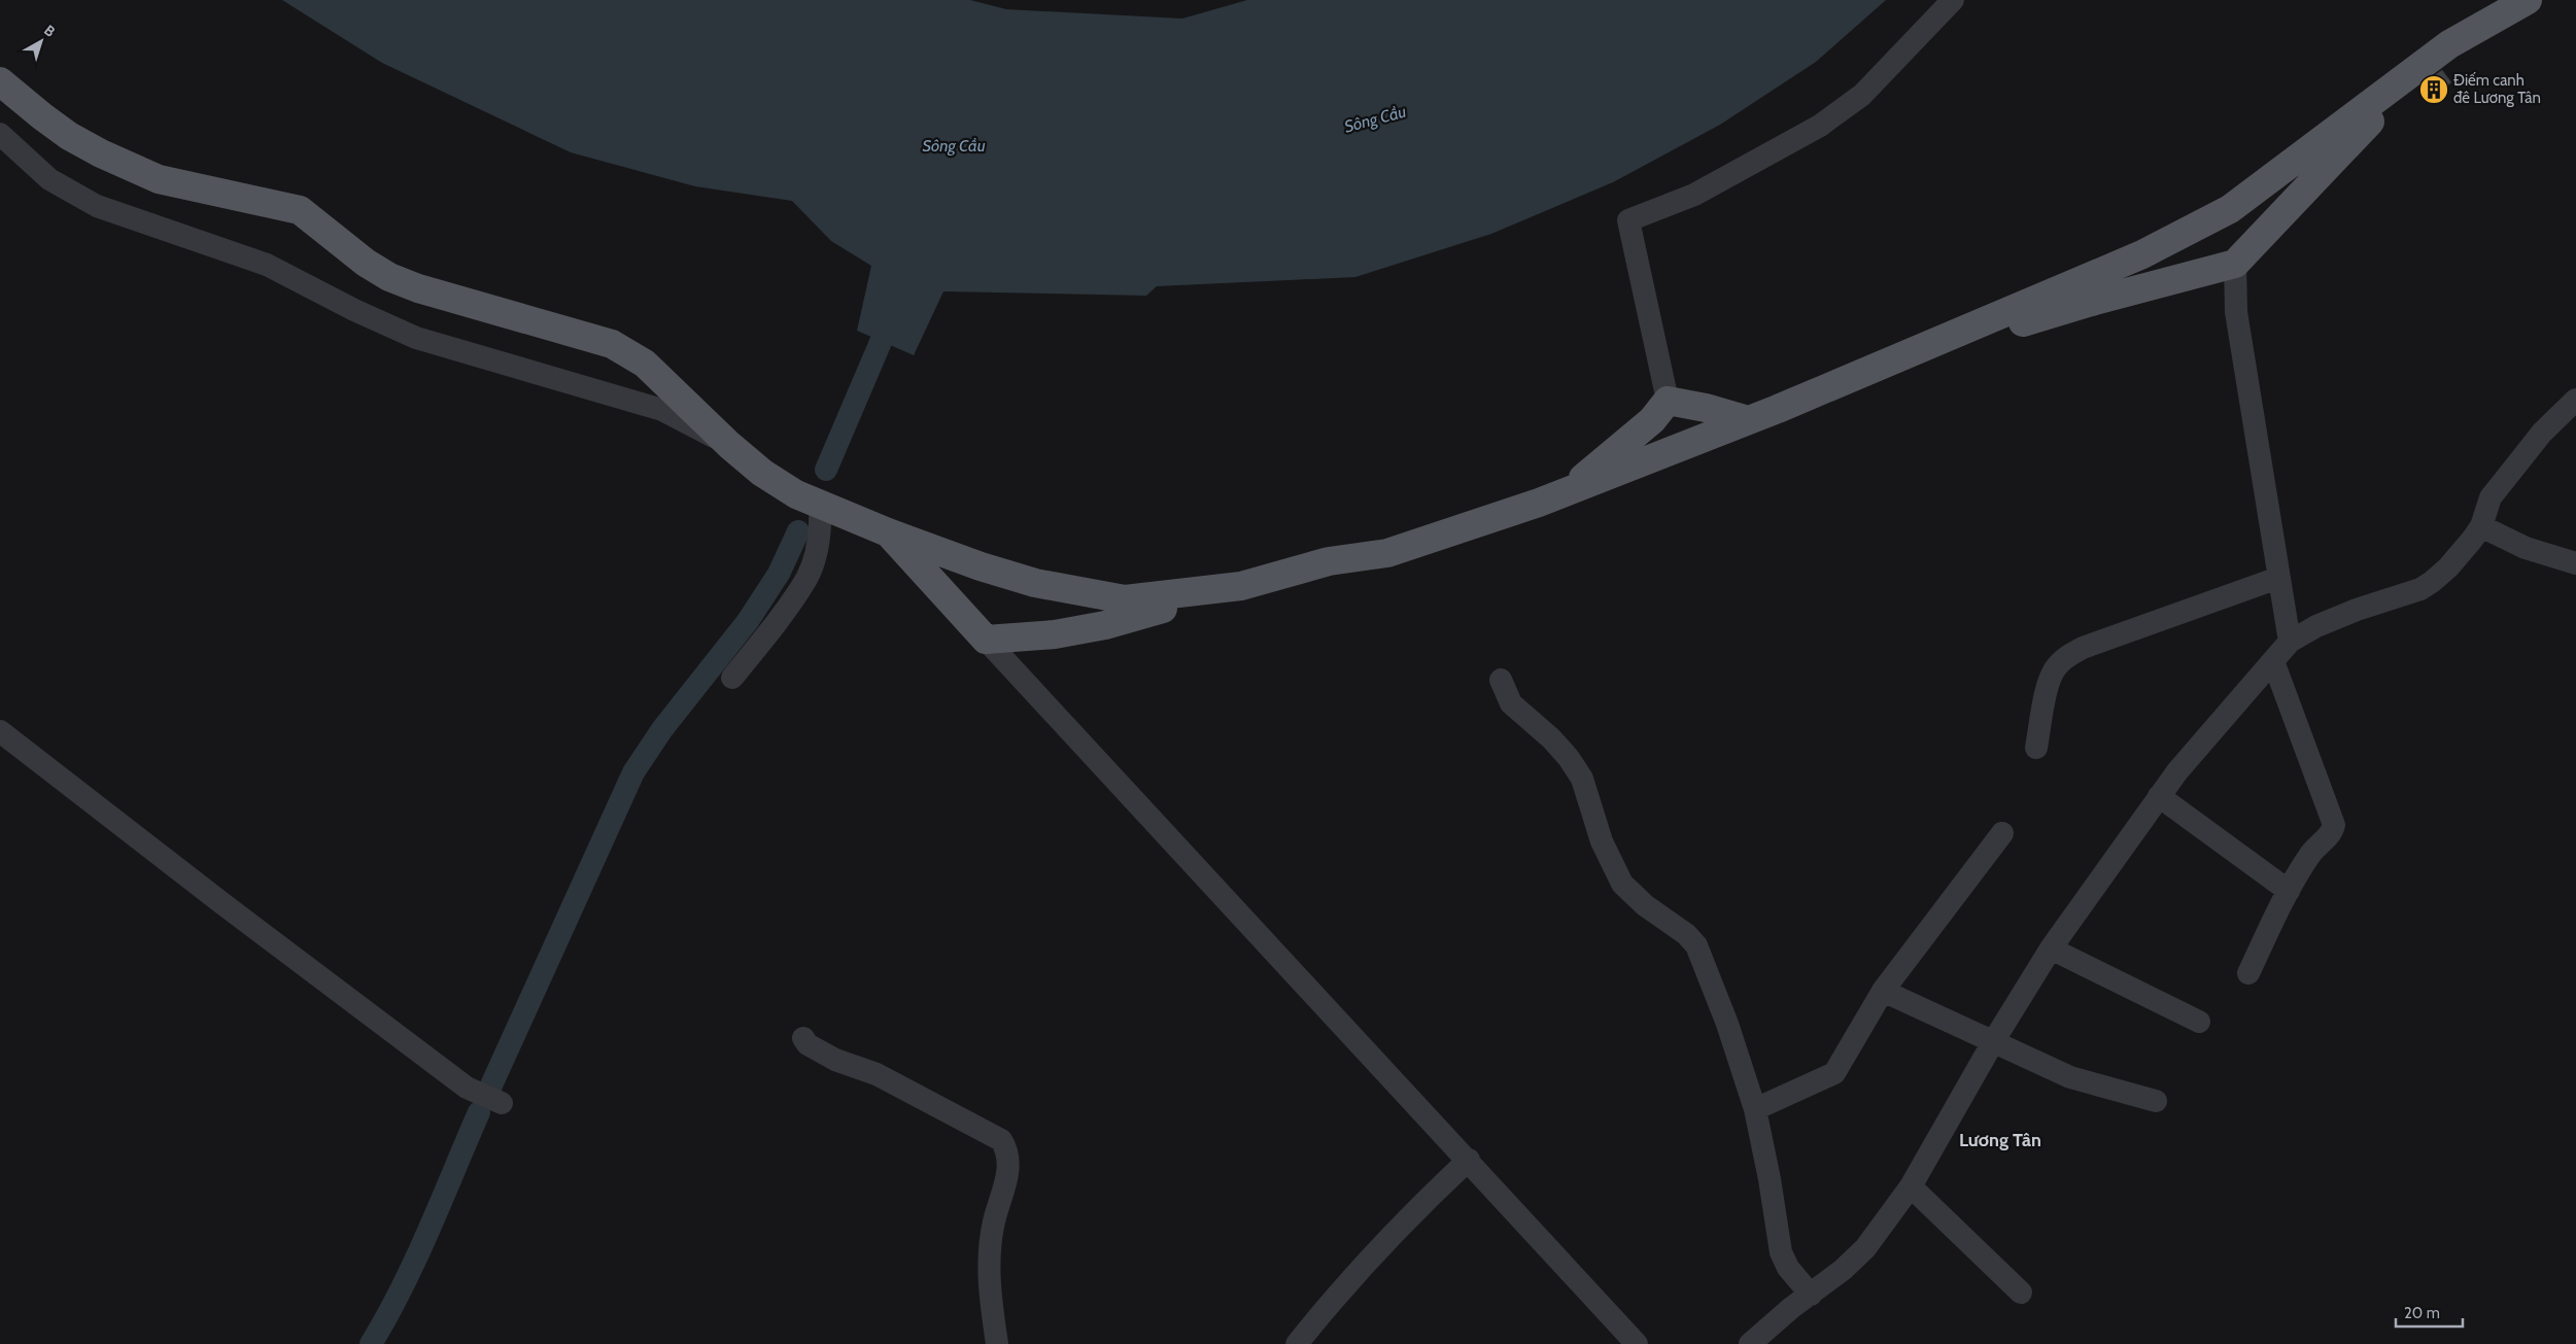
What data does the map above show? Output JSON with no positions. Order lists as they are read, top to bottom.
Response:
{
  "districts": ["Lương Tân"],
  "water": ["Sông Cầu"],
  "places": {
    "building": ["Điếm canh đê Lương Tân"]
  },
  "scale_bar": "20 m",
  "north": "top right"
}
